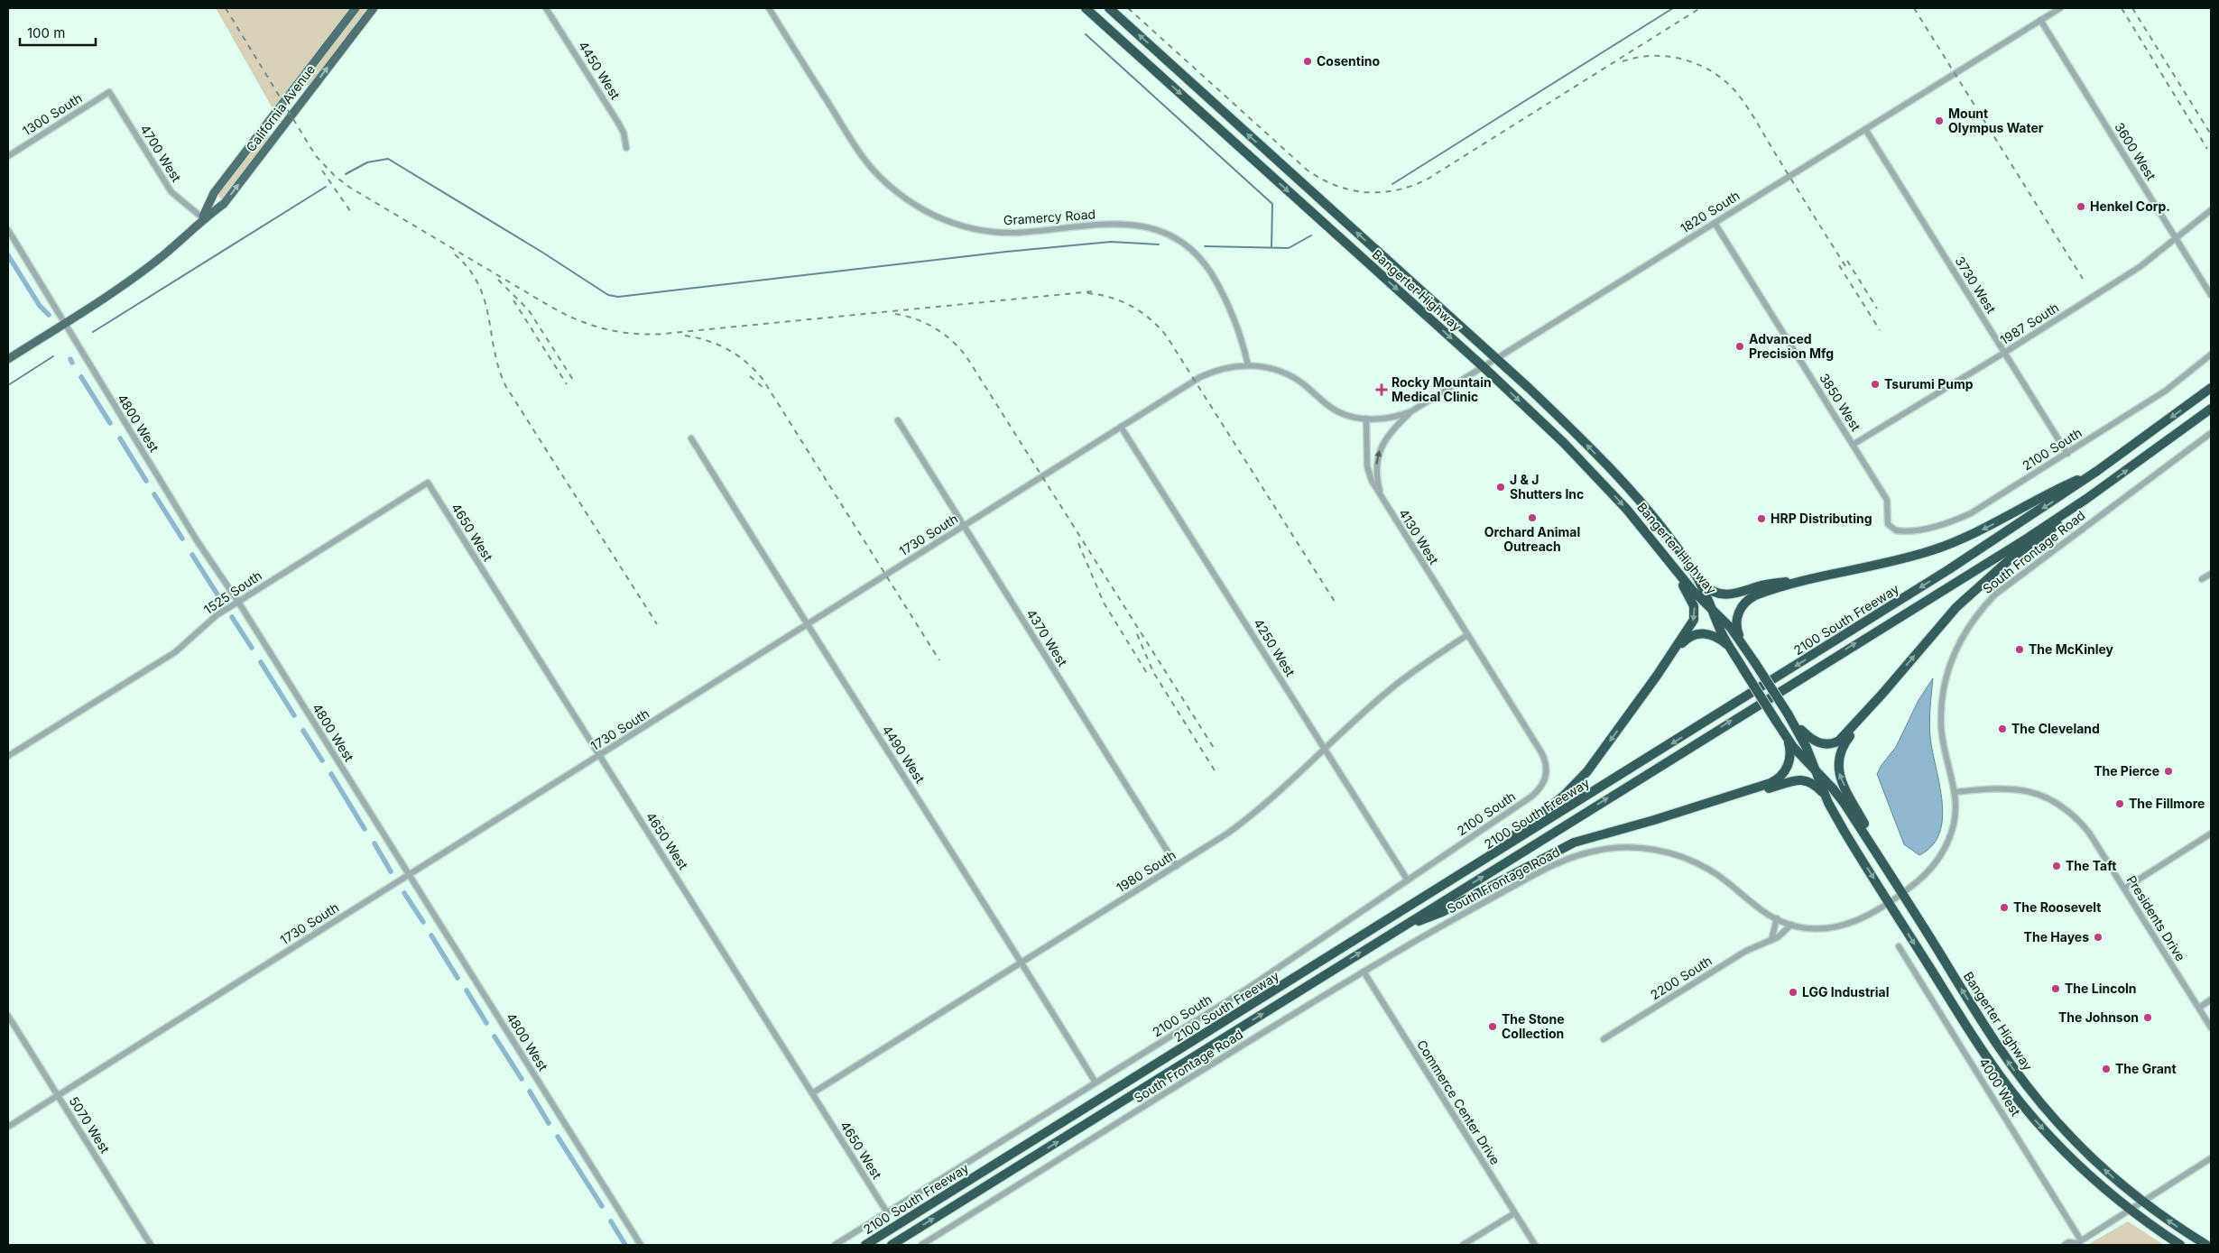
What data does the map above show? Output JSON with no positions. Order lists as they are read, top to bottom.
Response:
{
  "streets": {
    "highway": ["Bangerter Highway", "2100 South Freeway"],
    "main road": ["California Avenue"],
    "street": [
      "4450 West",
      "1300 South",
      "3600 West",
      "4700 West",
      "1820 South",
      "Gramercy Road",
      "3730 West",
      "1987 South",
      "3850 West",
      "4800 West",
      "2100 South",
      "4650 West",
      "1730 South",
      "4130 West",
      "South Frontage Road",
      "1525 South",
      "4370 West",
      "4250 West",
      "4490 West",
      "1980 South",
      "Presidents Drive",
      "2200 South",
      "4000 West",
      "Commerce Center Drive",
      "5070 West"
    ]
  },
  "crossings": [
    ["California Avenue", "4700 West"],
    ["California Avenue", "4800 West"],
    ["1300 South", "4700 West"],
    ["3600 West", "1820 South"],
    ["3600 West", "1987 South"],
    ["1820 South", "3730 West"],
    ["1820 South", "Bangerter Highway"],
    ["1820 South", "3850 West"],
    ["1820 South", "4130 West"],
    ["Gramercy Road", "1730 South"],
    ["3730 West", "1987 South"],
    ["3730 West", "2100 South"],
    ["Bangerter Highway", "South Frontage Road"],
    ["1987 South", "3850 West"],
    ["3850 West", "2100 South"],
    ["4800 West", "1730 South"],
    ["4800 West", "1525 South"],
    ["2100 South", "4650 West"],
    ["2100 South", "4130 West"],
    ["2100 South", "4250 West"],
    ["2100 South", "4490 West"],
    ["4650 West", "1730 South"],
    ["4650 West", "1525 South"],
    ["4650 West", "1980 South"],
    ["1730 South", "4370 West"],
    ["1730 South", "4250 West"],
    ["1730 South", "4490 West"],
    ["1730 South", "5070 West"],
    ["4130 West", "1980 South"],
    ["South Frontage Road", "Presidents Drive"],
    ["South Frontage Road", "2200 South"],
    ["South Frontage Road", "Commerce Center Drive"],
    ["4370 West", "1980 South"],
    ["4250 West", "1980 South"],
    ["4490 West", "1980 South"]
  ],
  "places": {
    "other": [
      "Cosentino",
      "Mount Olympus Water",
      "Henkel Corp.",
      "Advanced Precision Mfg",
      "Tsurumi Pump",
      "J & J Shutters Inc",
      "Orchard Animal Outreach",
      "HRP Distributing",
      "The McKinley",
      "The Cleveland",
      "The Pierce",
      "The Fillmore",
      "The Taft",
      "The Roosevelt",
      "The Hayes",
      "The Lincoln",
      "LGG Industrial",
      "The Johnson",
      "The Stone Collection",
      "The Grant"
    ],
    "health": ["Rocky Mountain Medical Clinic"]
  },
  "scale_bar": "100 m"
}
